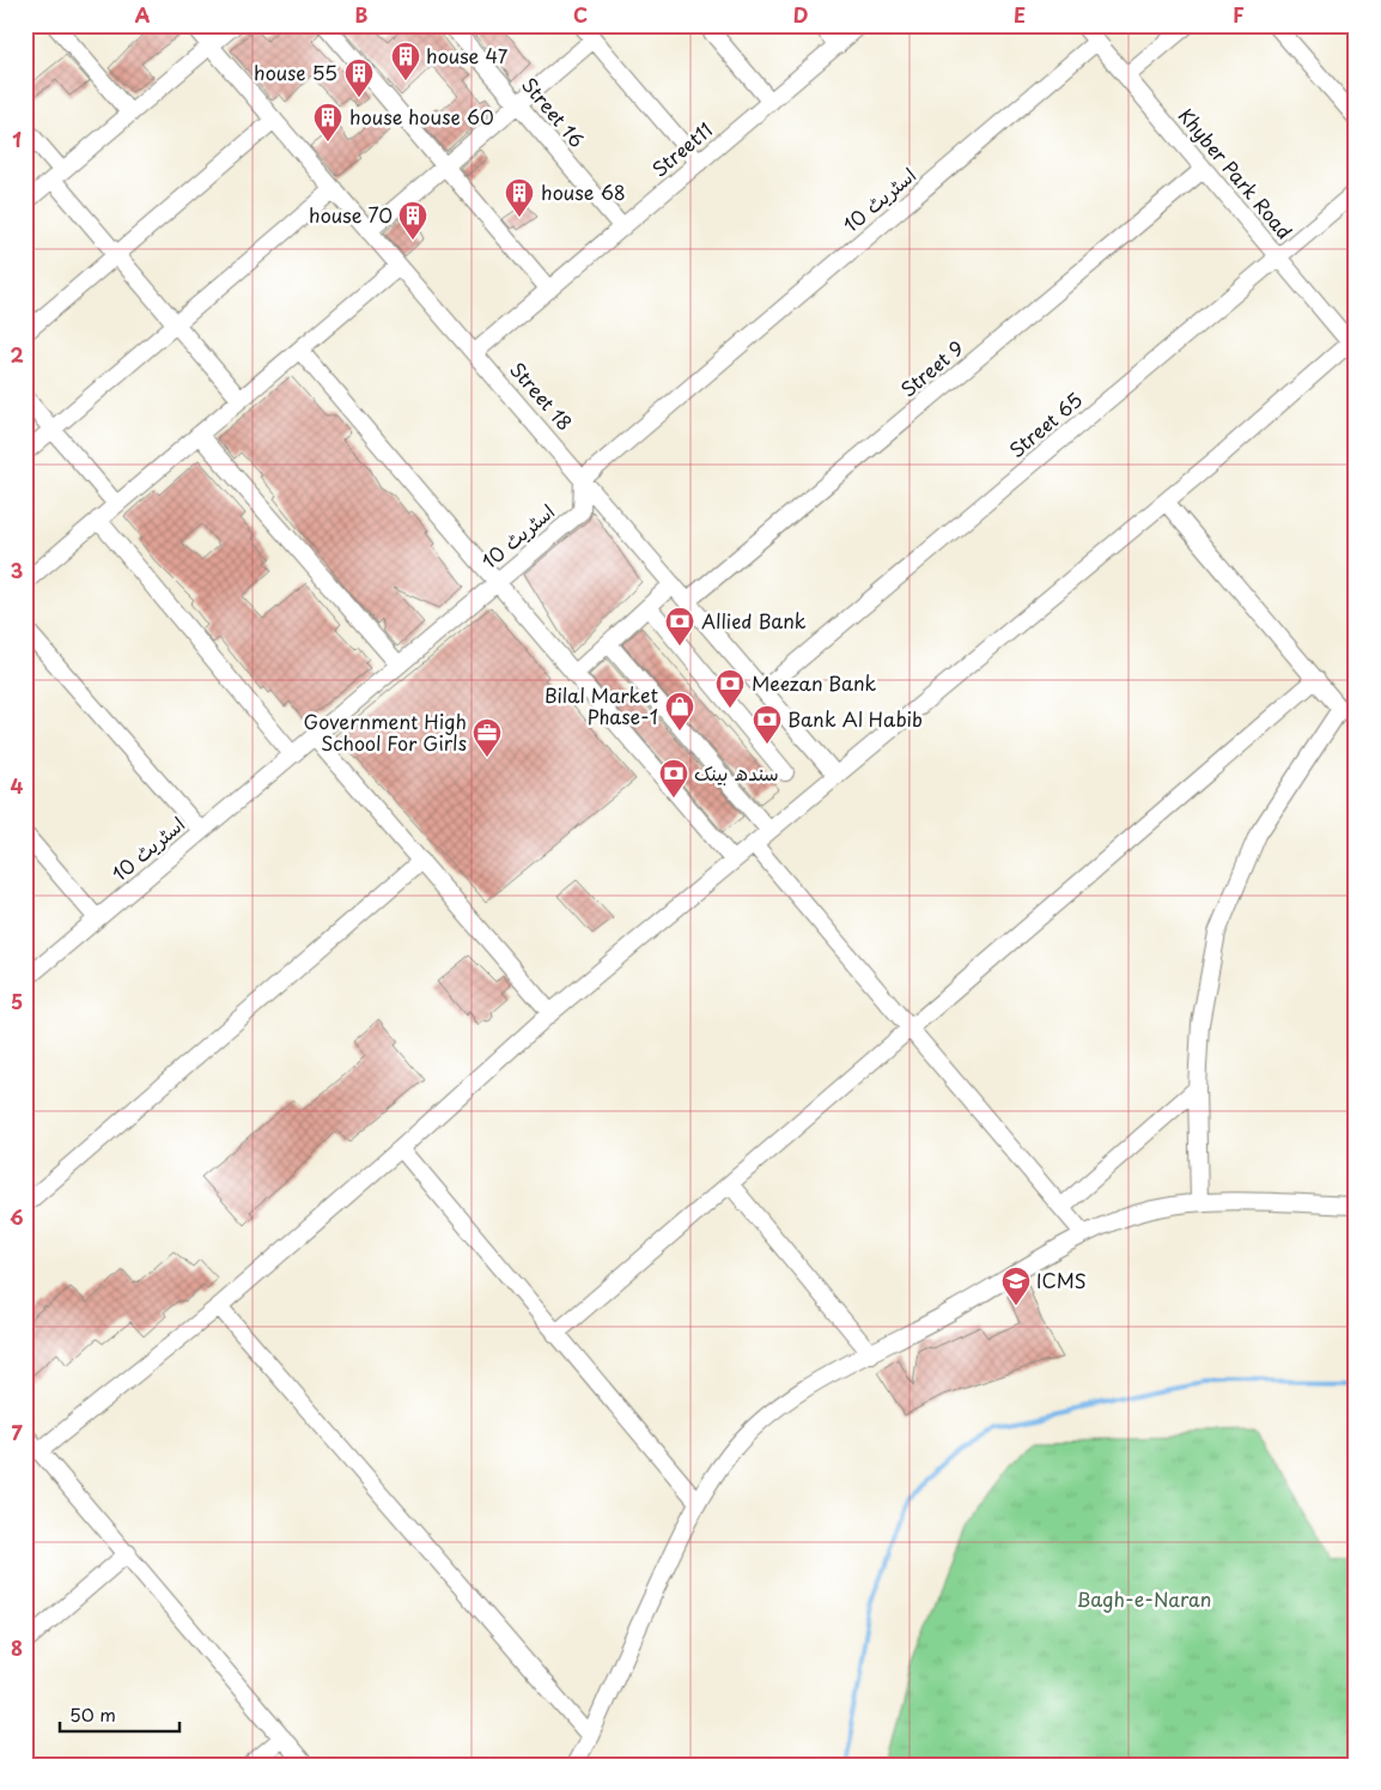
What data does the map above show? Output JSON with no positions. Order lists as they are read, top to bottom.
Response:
{
  "streets": {
    "street": [
      "Street 16",
      "Street11",
      "Khyber Park Road",
      "اسٹریٹ 10",
      "Street 9",
      "Street 18",
      "Street 65"
    ]
  },
  "crossings": [
    ["Street 16", "Street11"],
    ["Street11", "Street 18"],
    ["Khyber Park Road", "اسٹریٹ 10"],
    ["Khyber Park Road", "Street 9"],
    ["Khyber Park Road", "Street 65"],
    ["اسٹریٹ 10", "Street 18"],
    ["Street 9", "Street 18"],
    ["Street 18", "Street 65"]
  ],
  "parks": ["Bagh-e-Naran"],
  "places": {
    "building": [
      "house 47",
      "house 55",
      "house house 60",
      "house 68",
      "house 70"
    ],
    "bank": [
      "Allied Bank",
      "Meezan Bank",
      "Bank Al Habib",
      "سندھ بینک"
    ],
    "shop": ["Bilal Market Phase-1"],
    "office": ["Government High School For Girls"],
    "school or university": ["ICMS"]
  },
  "scale_bar": "50 m",
  "grid": {
    "columns": [
      "A",
      "B",
      "C",
      "D",
      "E",
      "F"
    ],
    "rows": [
      "1",
      "2",
      "3",
      "4",
      "5",
      "6",
      "7",
      "8"
    ]
  }
}
